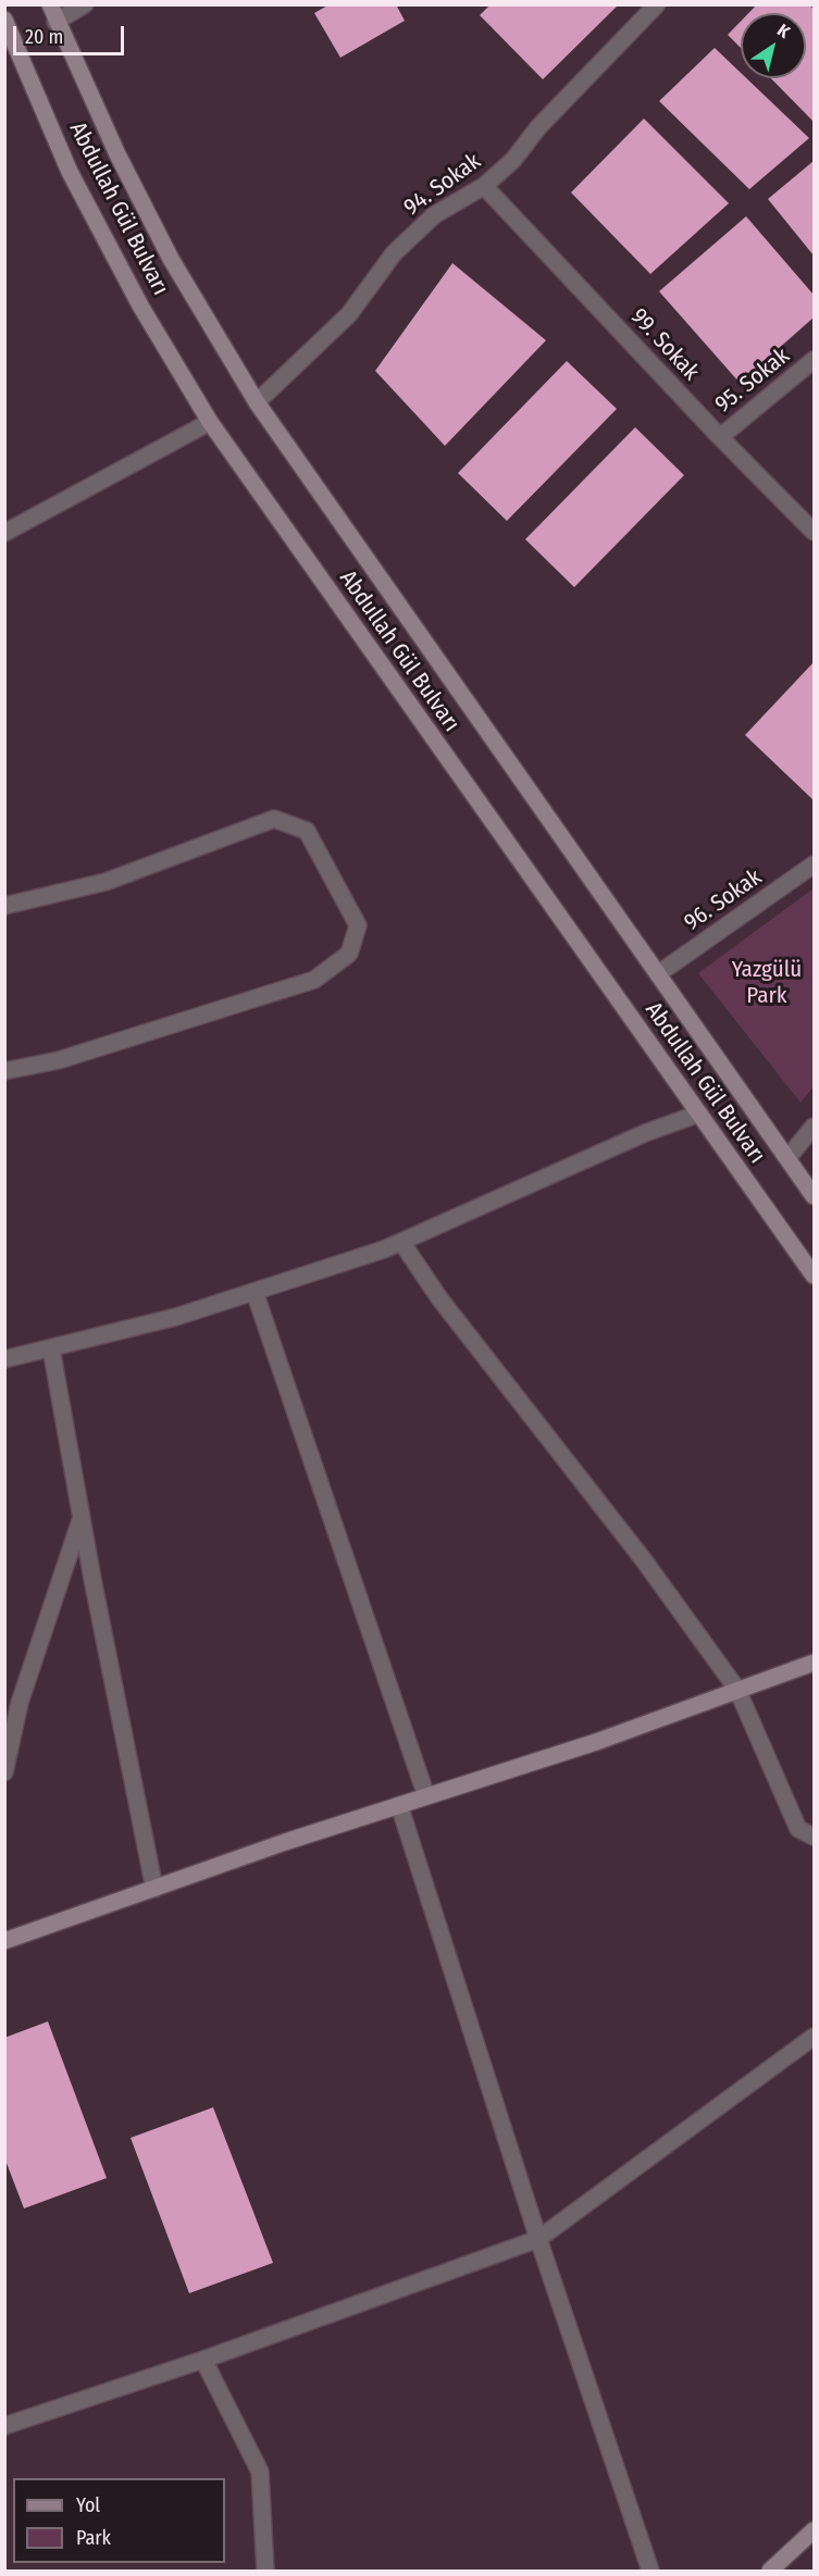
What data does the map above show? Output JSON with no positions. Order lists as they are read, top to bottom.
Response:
{
  "streets": {
    "main road": ["Abdullah Gül Bulvarı"],
    "street": [
      "94. Sokak",
      "99. Sokak",
      "95. Sokak",
      "96. Sokak"
    ]
  },
  "crossings": [
    ["94. Sokak", "Abdullah Gül Bulvarı"],
    ["94. Sokak", "99. Sokak"],
    ["Abdullah Gül Bulvarı", "96. Sokak"],
    ["99. Sokak", "95. Sokak"]
  ],
  "parks": ["Yazgülü Park"],
  "legend": ["Yol", "Park"],
  "scale_bar": "20 m",
  "north": "top right"
}
